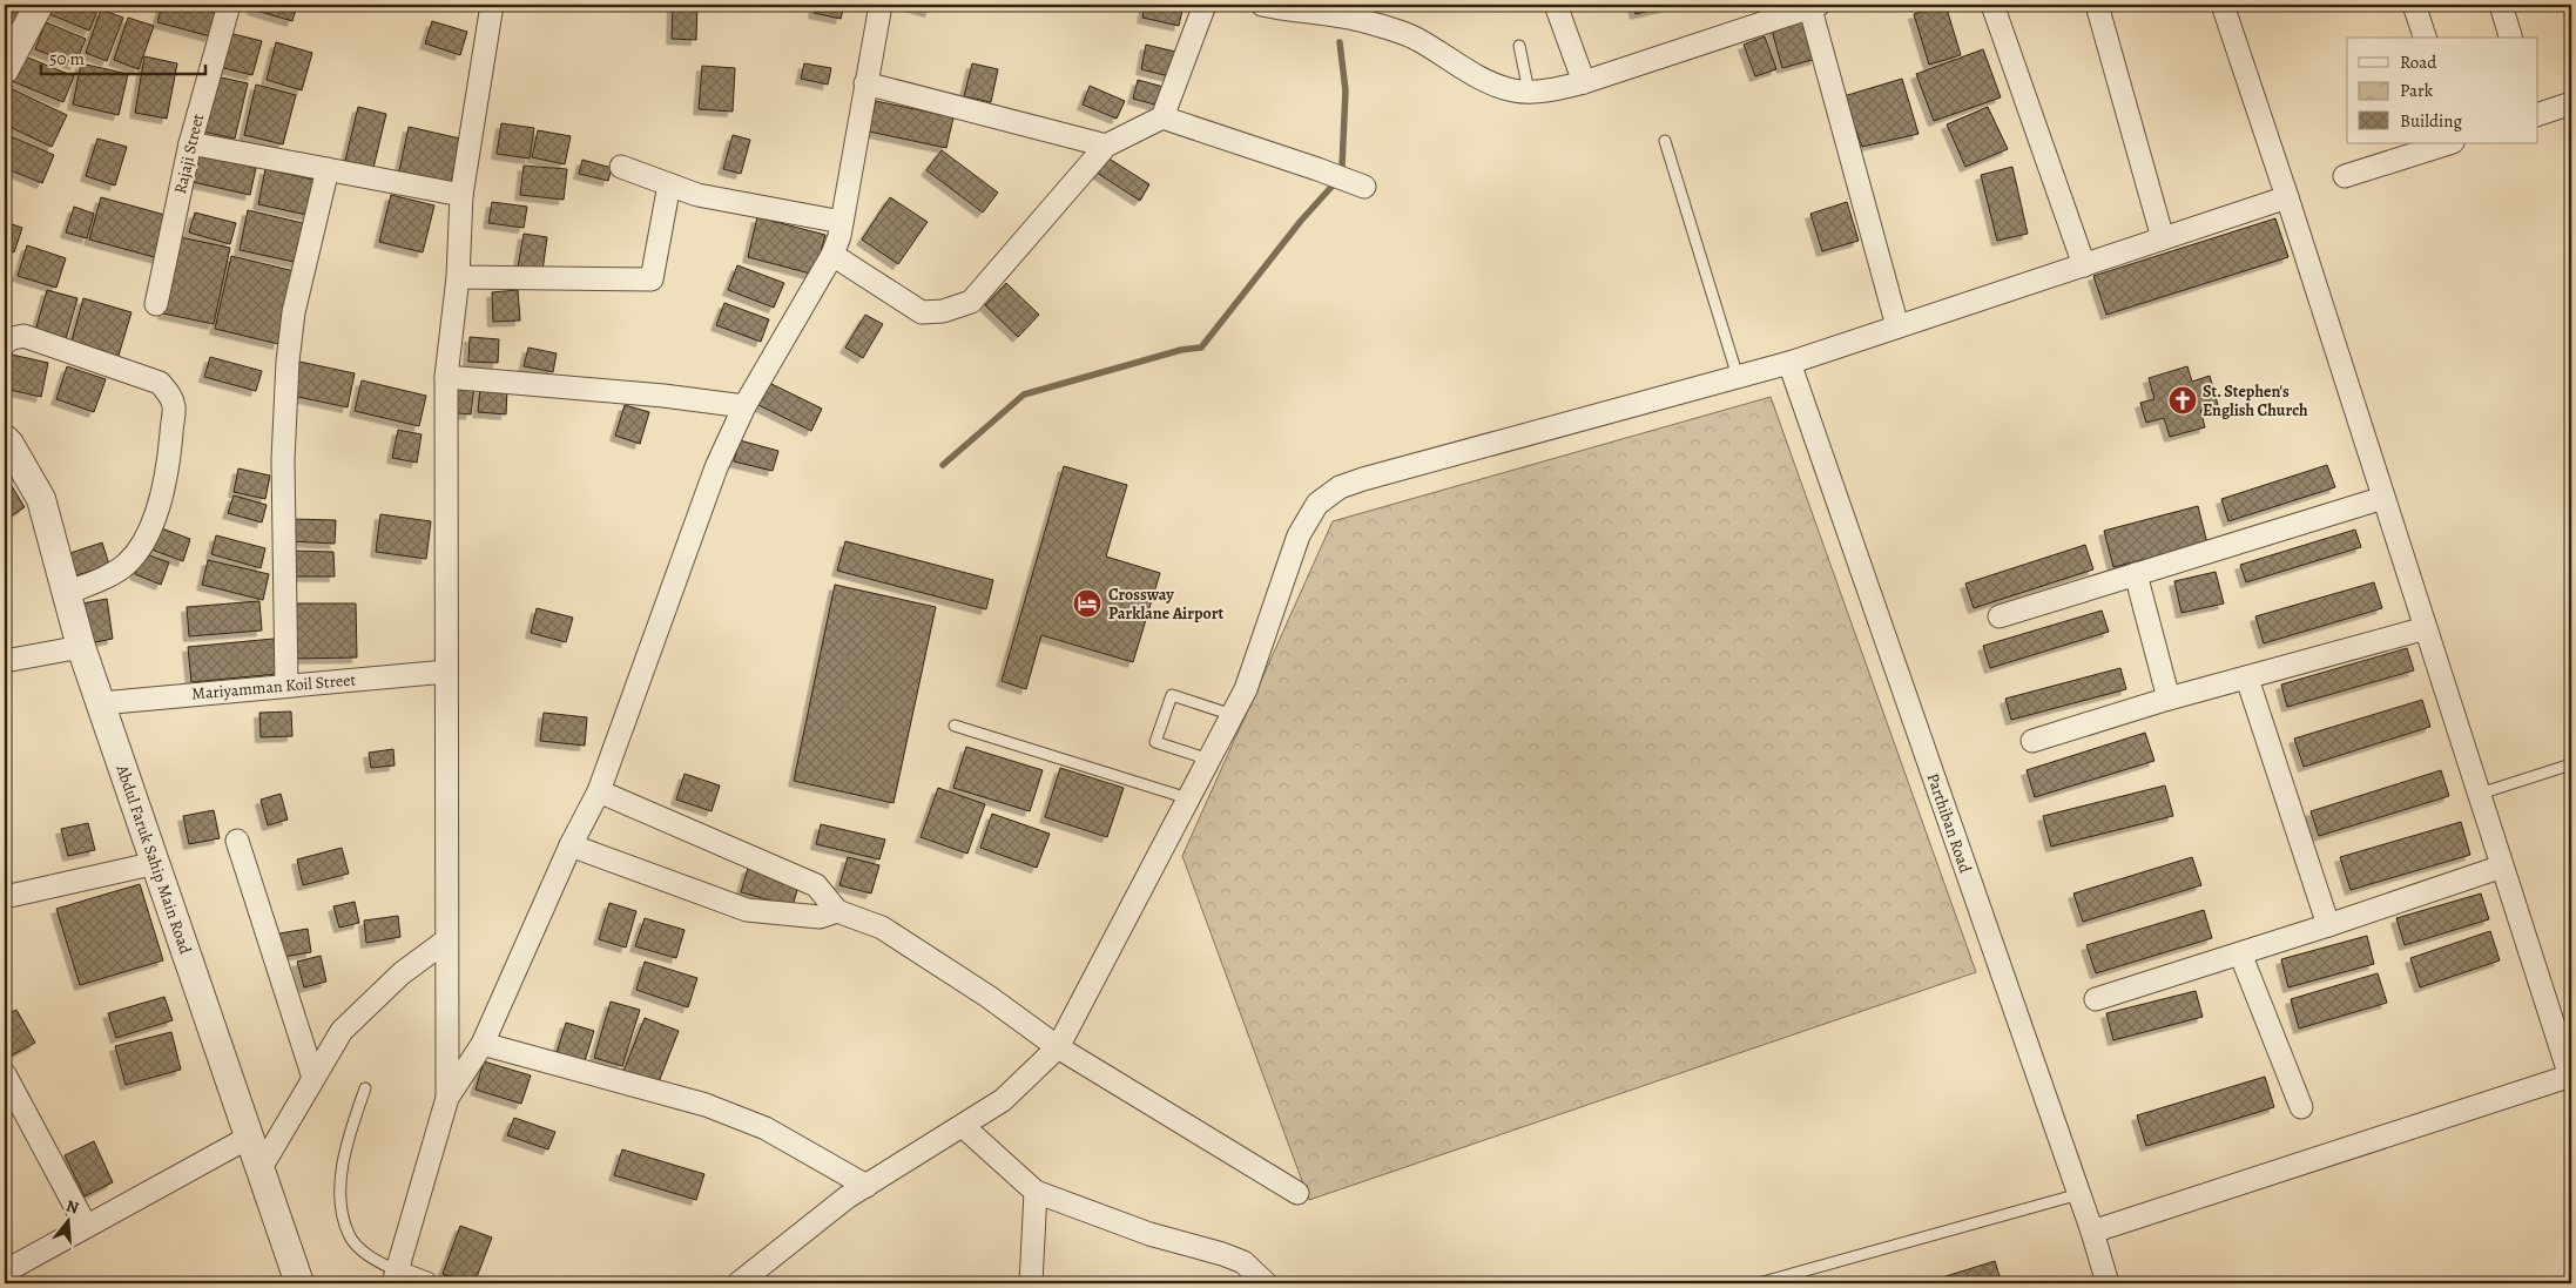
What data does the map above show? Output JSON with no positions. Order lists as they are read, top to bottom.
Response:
{
  "streets": {
    "street": [
      "Rajaji Street",
      "Mariyamman Koil Street",
      "Parthiban Road",
      "Abdul Faruk Sahip Main Road"
    ]
  },
  "crossings": [
    ["Mariyamman Koil Street", "Abdul Faruk Sahip Main Road"]
  ],
  "places": {
    "church": ["St. Stephen's English Church"],
    "hotel": ["Crossway Parklane Airport"]
  },
  "legend": ["Road", "Park", "Building"],
  "scale_bar": "50 m",
  "north": "top"
}
